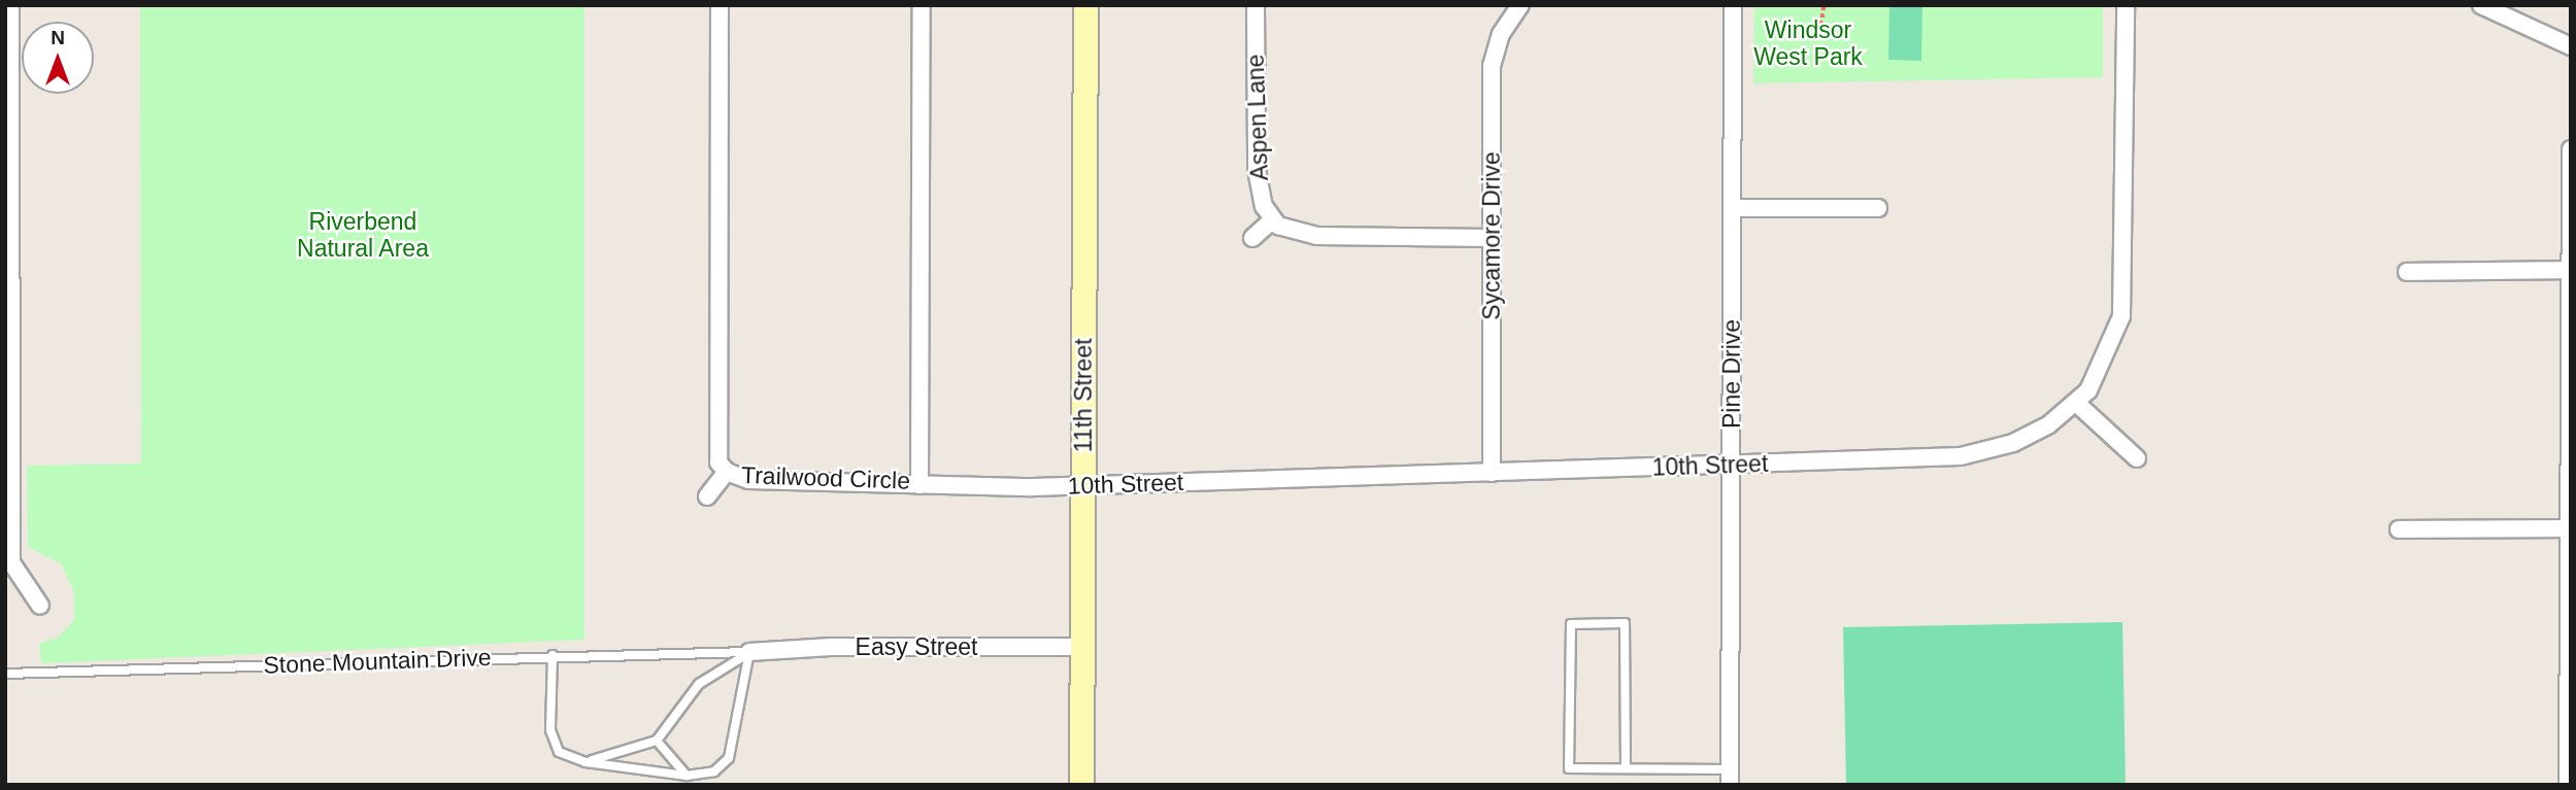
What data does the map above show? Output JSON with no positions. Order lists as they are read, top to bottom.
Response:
{
  "streets": {
    "street": [
      "Aspen Lane",
      "Sycamore Drive",
      "Pine Drive",
      "11th Street",
      "10th Street",
      "Trailwood Circle",
      "Easy Street"
    ],
    "lane": ["Stone Mountain Drive"]
  },
  "crossings": [
    ["Sycamore Drive", "10th Street"],
    ["Pine Drive", "10th Street"],
    ["11th Street", "10th Street"],
    ["11th Street", "Easy Street"],
    ["10th Street", "Trailwood Circle"],
    ["Easy Street", "Stone Mountain Drive"]
  ],
  "parks": ["Windsor West Park", "Riverbend Natural Area"],
  "north": "top"
}
